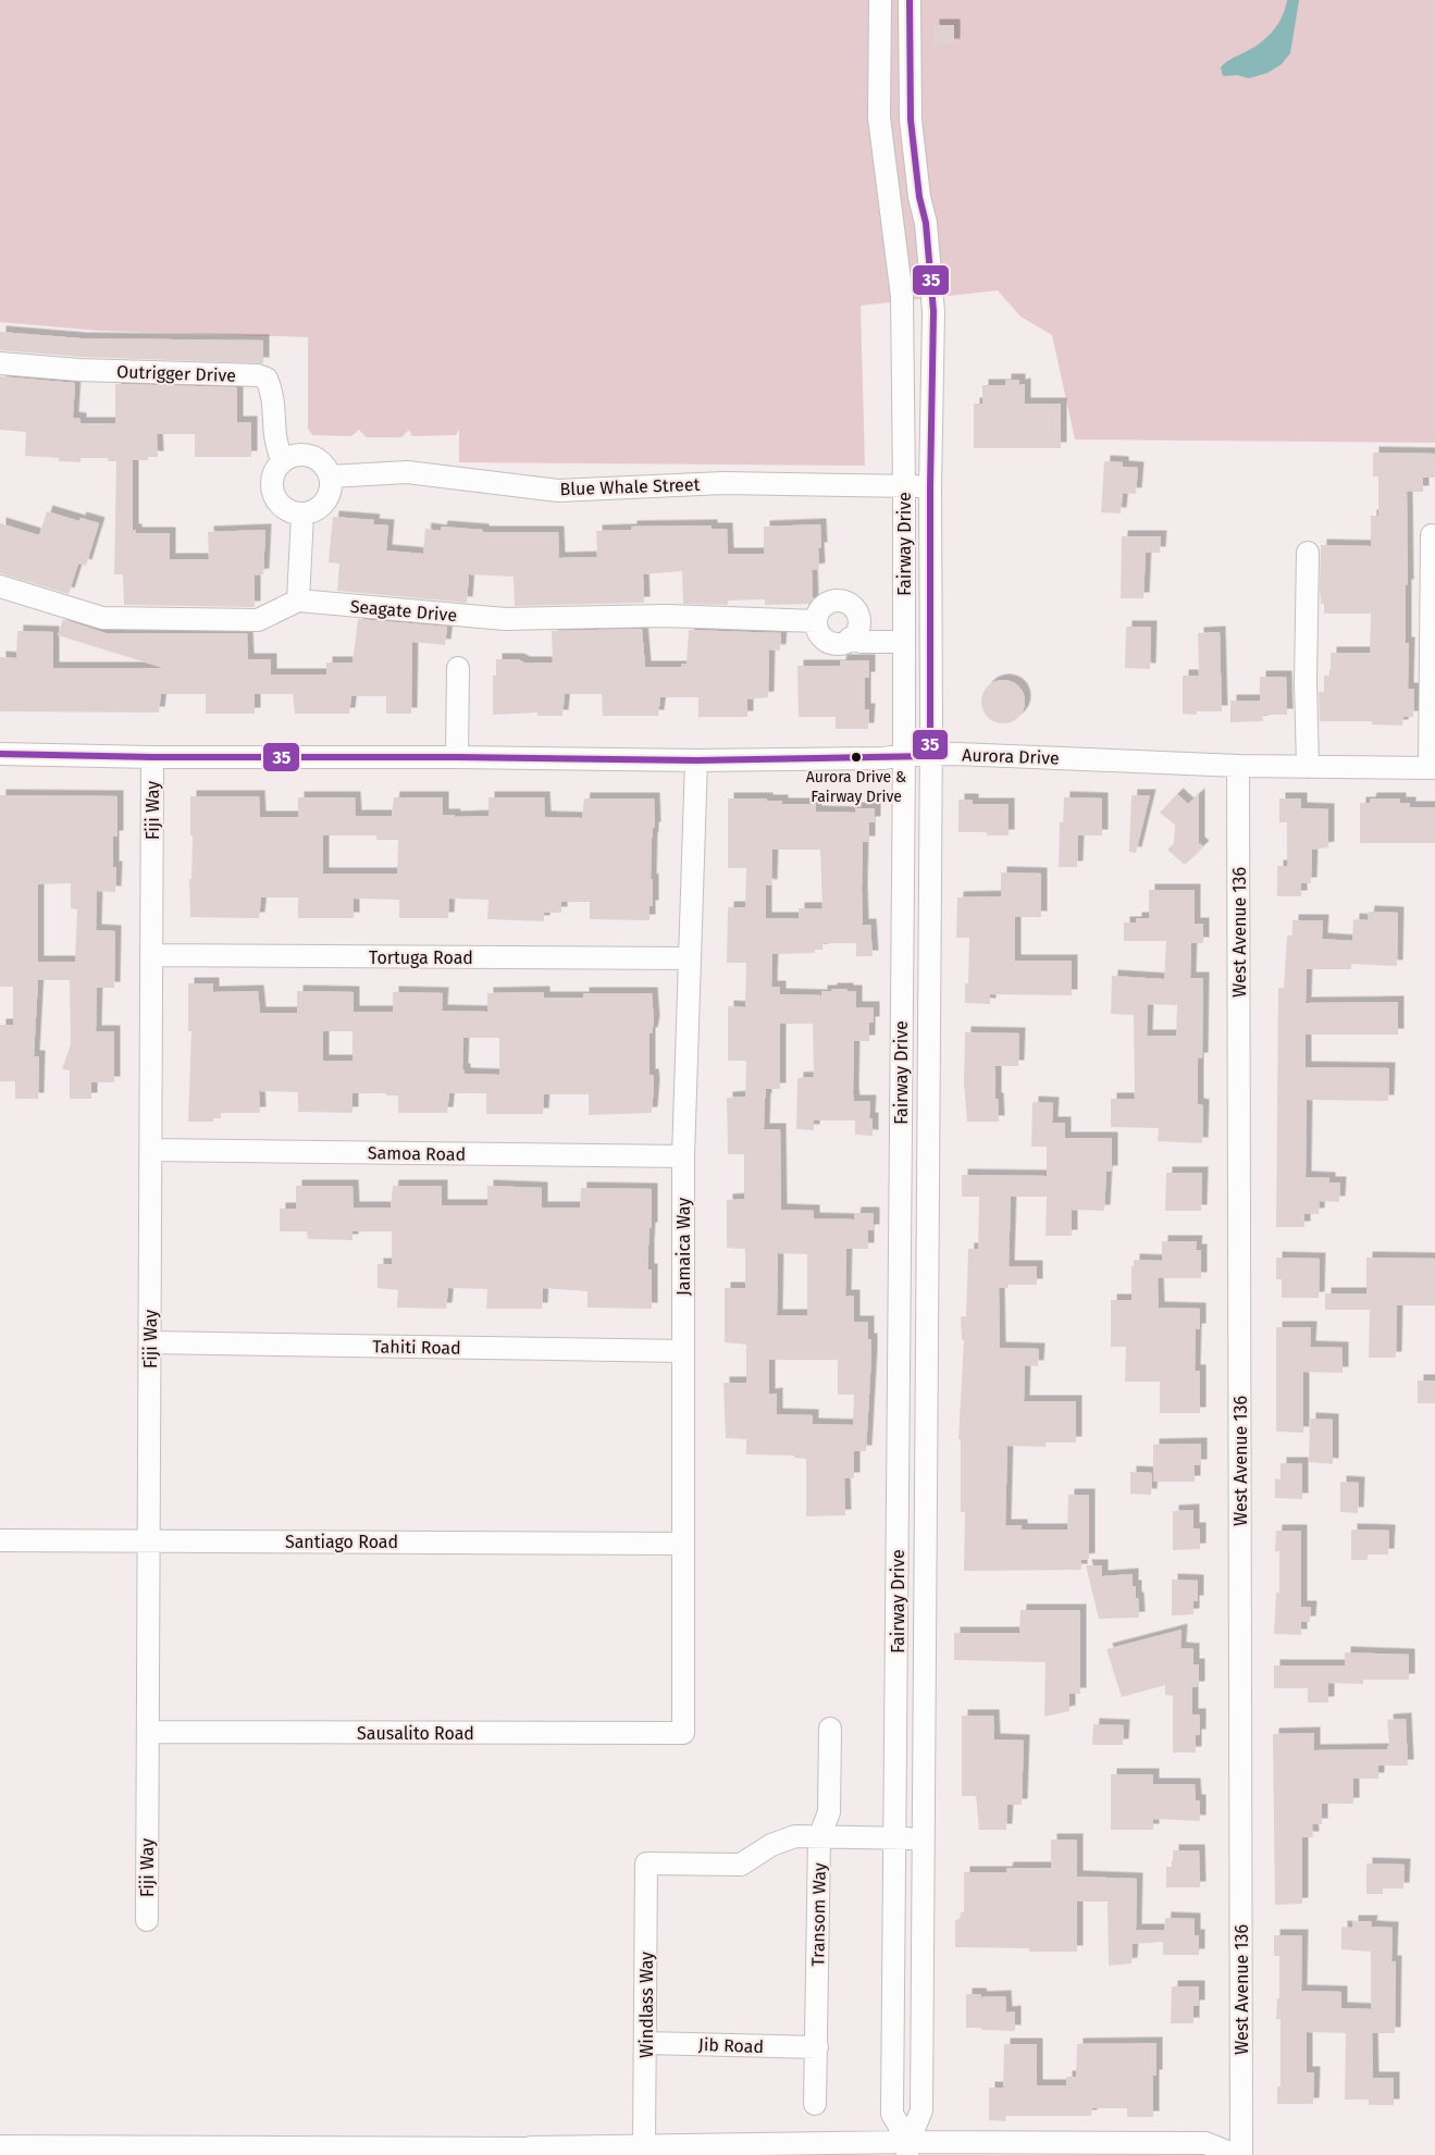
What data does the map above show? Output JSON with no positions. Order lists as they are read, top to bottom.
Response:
{
  "streets": {
    "street": [
      "Outrigger Drive",
      "Blue Whale Street",
      "Fairway Drive",
      "Seagate Drive",
      "Aurora Drive",
      "Fiji Way",
      "West Avenue 136",
      "Tortuga Road",
      "Samoa Road",
      "Jamaica Way",
      "Tahiti Road",
      "Santiago Road",
      "Sausalito Road",
      "Transom Way",
      "Windlass Way",
      "Jib Road"
    ]
  },
  "crossings": [
    ["Outrigger Drive", "Blue Whale Street"],
    ["Blue Whale Street", "Fairway Drive"],
    ["Fairway Drive", "Aurora Drive"],
    ["Aurora Drive", "Fiji Way"],
    ["Aurora Drive", "West Avenue 136"],
    ["Aurora Drive", "Jamaica Way"],
    ["Fiji Way", "Tortuga Road"],
    ["Fiji Way", "Samoa Road"],
    ["Fiji Way", "Tahiti Road"],
    ["Fiji Way", "Santiago Road"],
    ["Fiji Way", "Sausalito Road"],
    ["Tortuga Road", "Jamaica Way"],
    ["Samoa Road", "Jamaica Way"],
    ["Jamaica Way", "Tahiti Road"],
    ["Jamaica Way", "Santiago Road"],
    ["Jamaica Way", "Sausalito Road"],
    ["Transom Way", "Windlass Way"],
    ["Transom Way", "Jib Road"],
    ["Windlass Way", "Jib Road"]
  ],
  "places": ["Aurora Drive & Fairway Drive"],
  "lines": ["transit line 35"]
}
